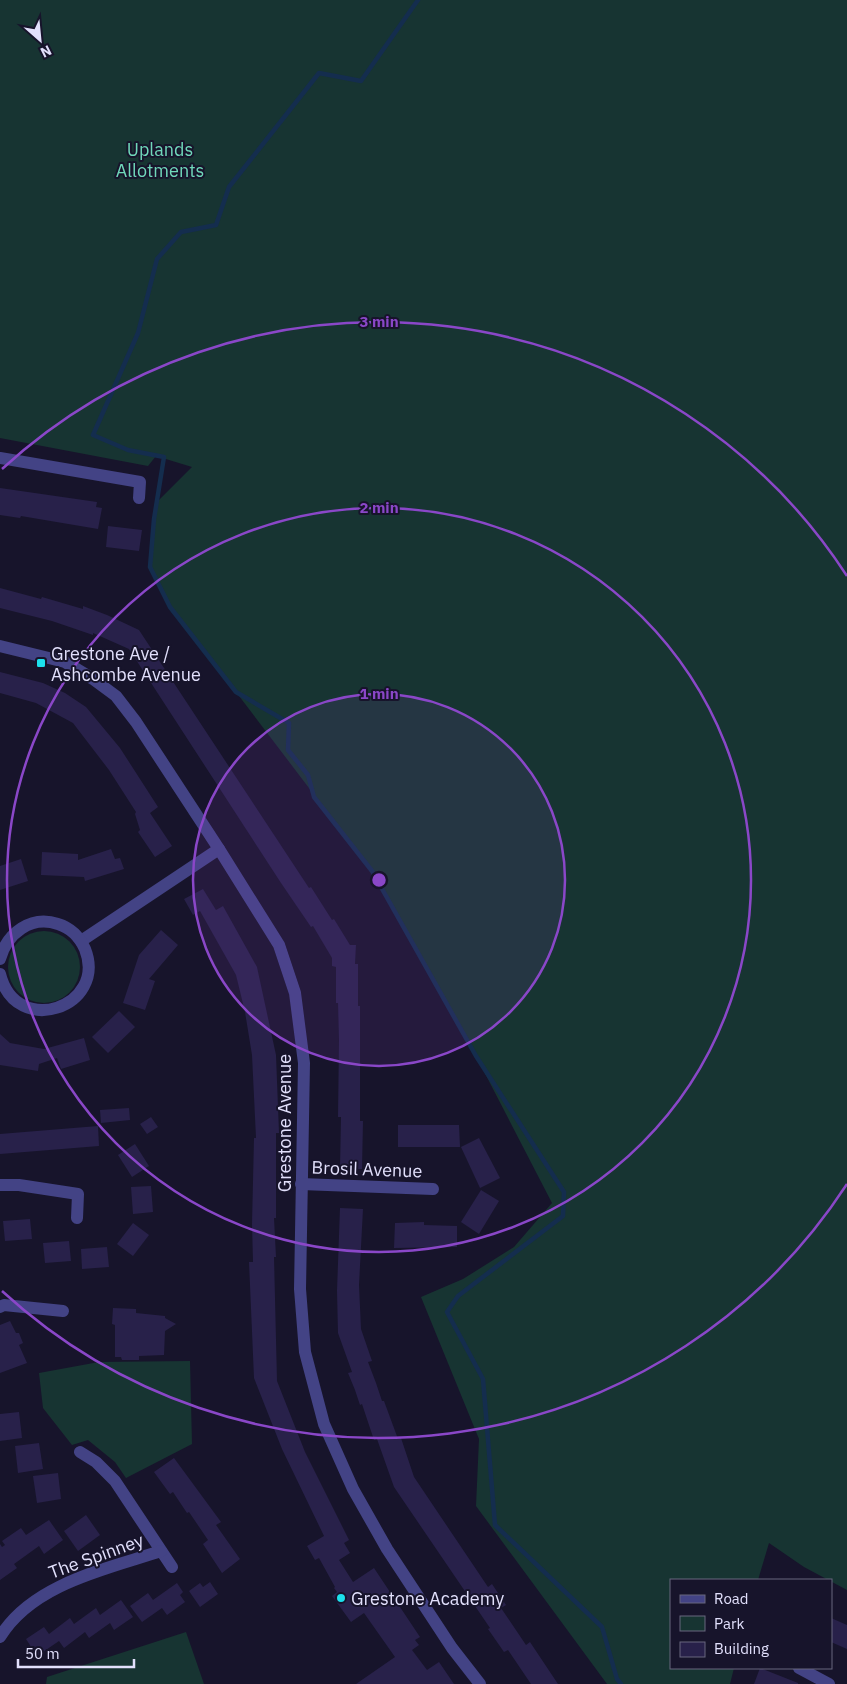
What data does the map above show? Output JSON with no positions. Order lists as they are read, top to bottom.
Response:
{
  "streets": {
    "street": ["Grestone Avenue", "Brosil Avenue", "The Spinney"]
  },
  "crossings": [
    ["Grestone Avenue", "Brosil Avenue"]
  ],
  "parks": ["Uplands Allotments"],
  "places": {
    "transit": ["Grestone Ave / Ashcombe Avenue"],
    "other": ["Grestone Academy"]
  },
  "legend": ["Road", "Park", "Building"],
  "scale_bar": "50 m",
  "north": "bottom right",
  "rings": ["3 min", "2 min", "1 min"]
}
